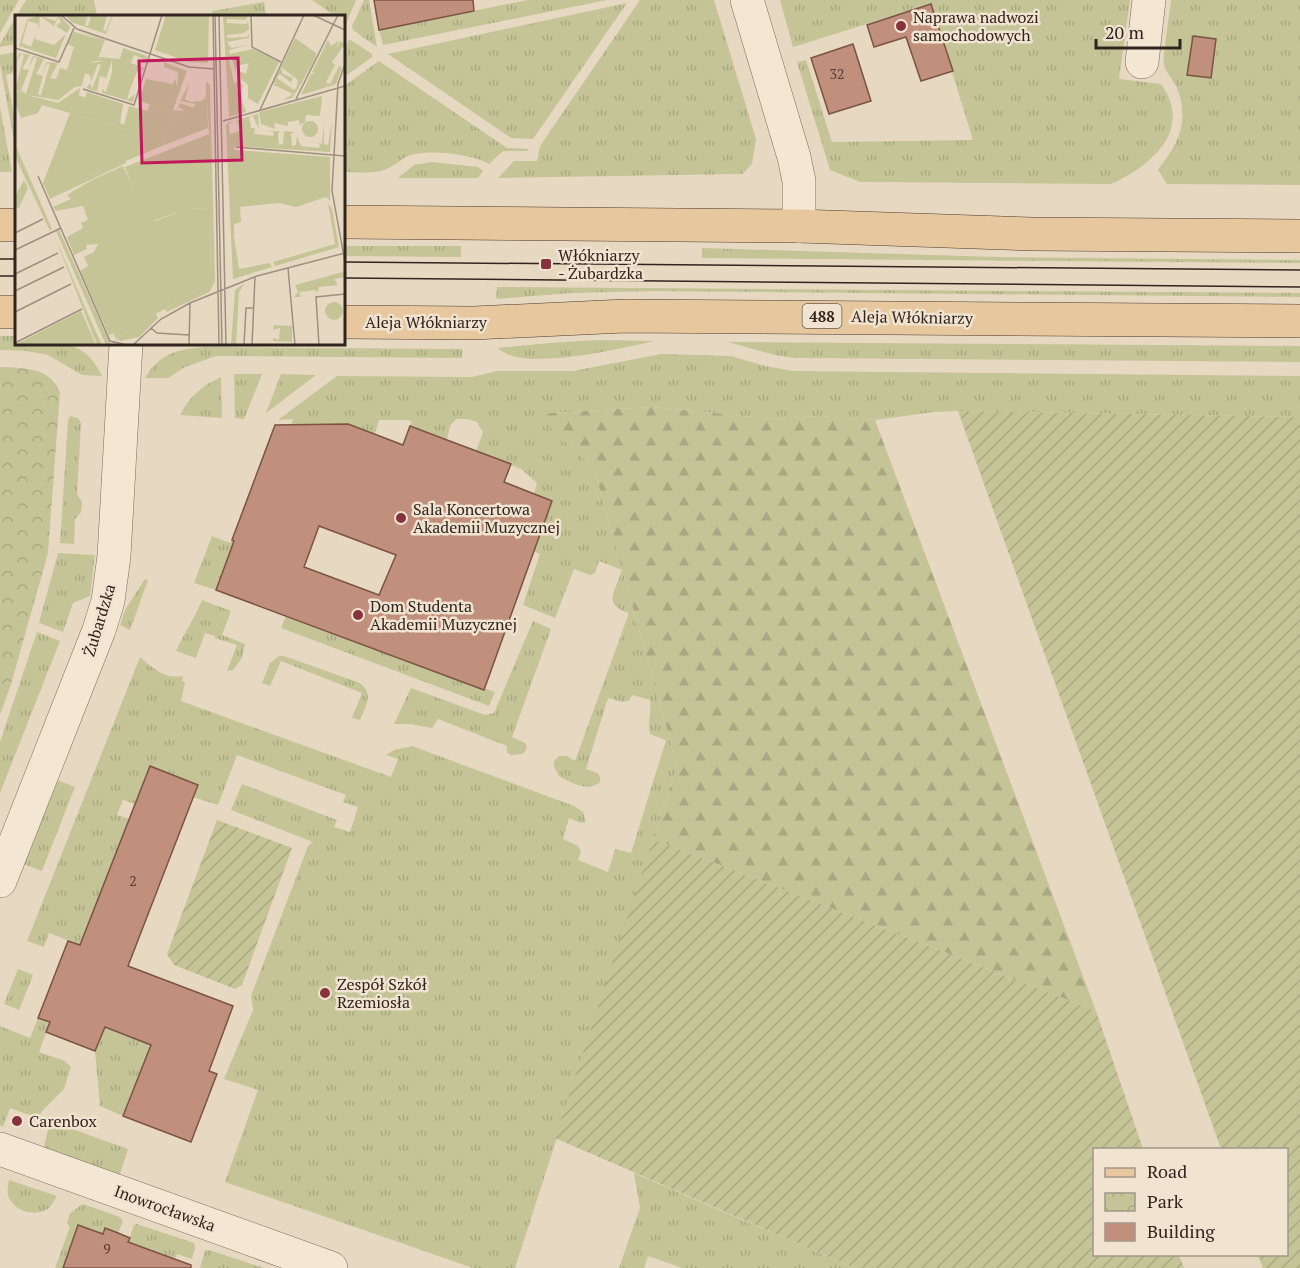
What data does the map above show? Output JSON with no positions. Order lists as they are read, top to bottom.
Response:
{
  "streets": {
    "main road": ["488", "Aleja Włókniarzy"],
    "street": ["Żubardzka", "Inowrocławska"]
  },
  "places": {
    "other": [
      "Naprawa nadwozi samochodowych",
      "Sala Koncertowa Akademii Muzycznej",
      "Dom Studenta Akademii Muzycznej",
      "Zespół Szkół Rzemiosła",
      "Carenbox"
    ],
    "transit": ["Włókniarzy - Żubardzka"]
  },
  "house_numbers": ["32", "2", "9"],
  "legend": ["Road", "Park", "Building"],
  "scale_bar": "20 m"
}
